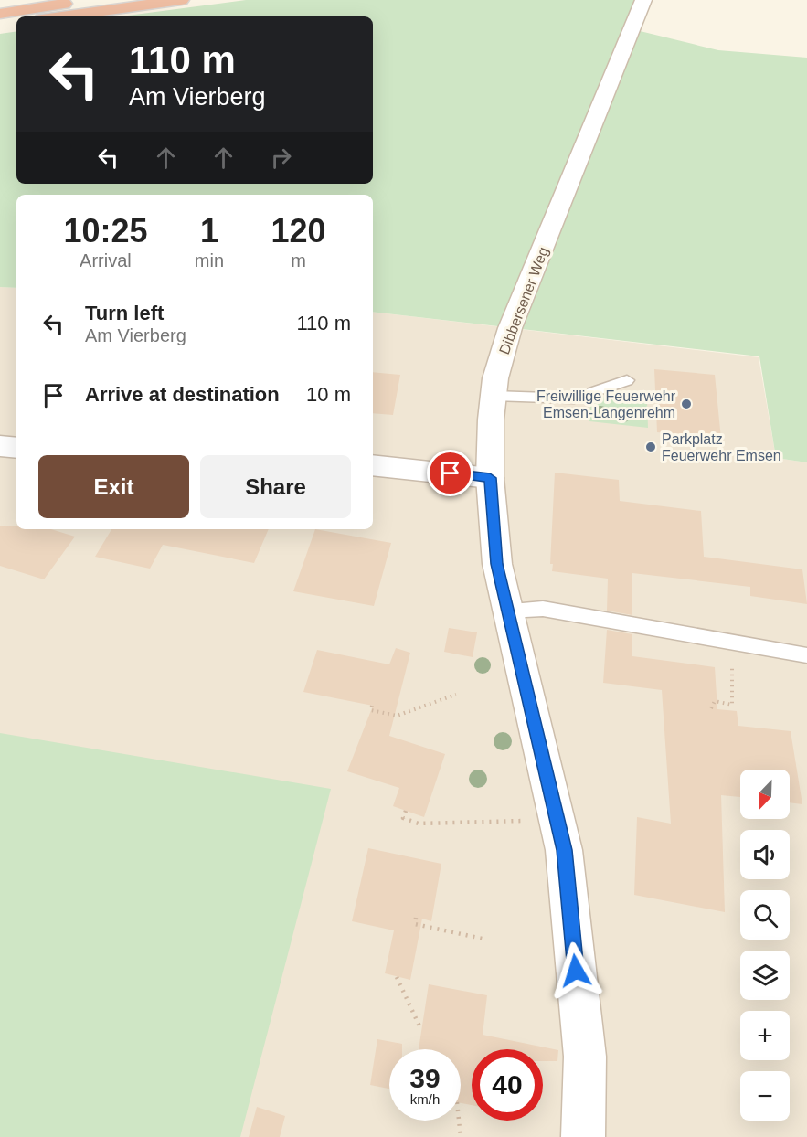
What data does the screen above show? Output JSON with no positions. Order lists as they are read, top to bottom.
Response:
{
  "streets": {
    "street": ["Dibbersener Weg"]
  },
  "places": ["Freiwillige Feuerwehr Emsen-Langenrehm", "Parkplatz Feuerwehr Emsen"],
  "north": "bottom left",
  "page": {
    "turn": ["110 m", "Am Vierberg"],
    "eta": [
      "10:25",
      "Arrival",
      "1",
      "min",
      "120",
      "m"
    ],
    "list": [
      {
        "name": "Turn left",
        "note": "Am Vierberg",
        "value": "110 m"
      },
      {
        "name": "Arrive at destination",
        "value": "10 m"
      }
    ],
    "buttons": ["Exit", "Share"],
    "map_buttons": ["+", "−"],
    "speed": "39 km/h",
    "limit": "40"
  }
}
